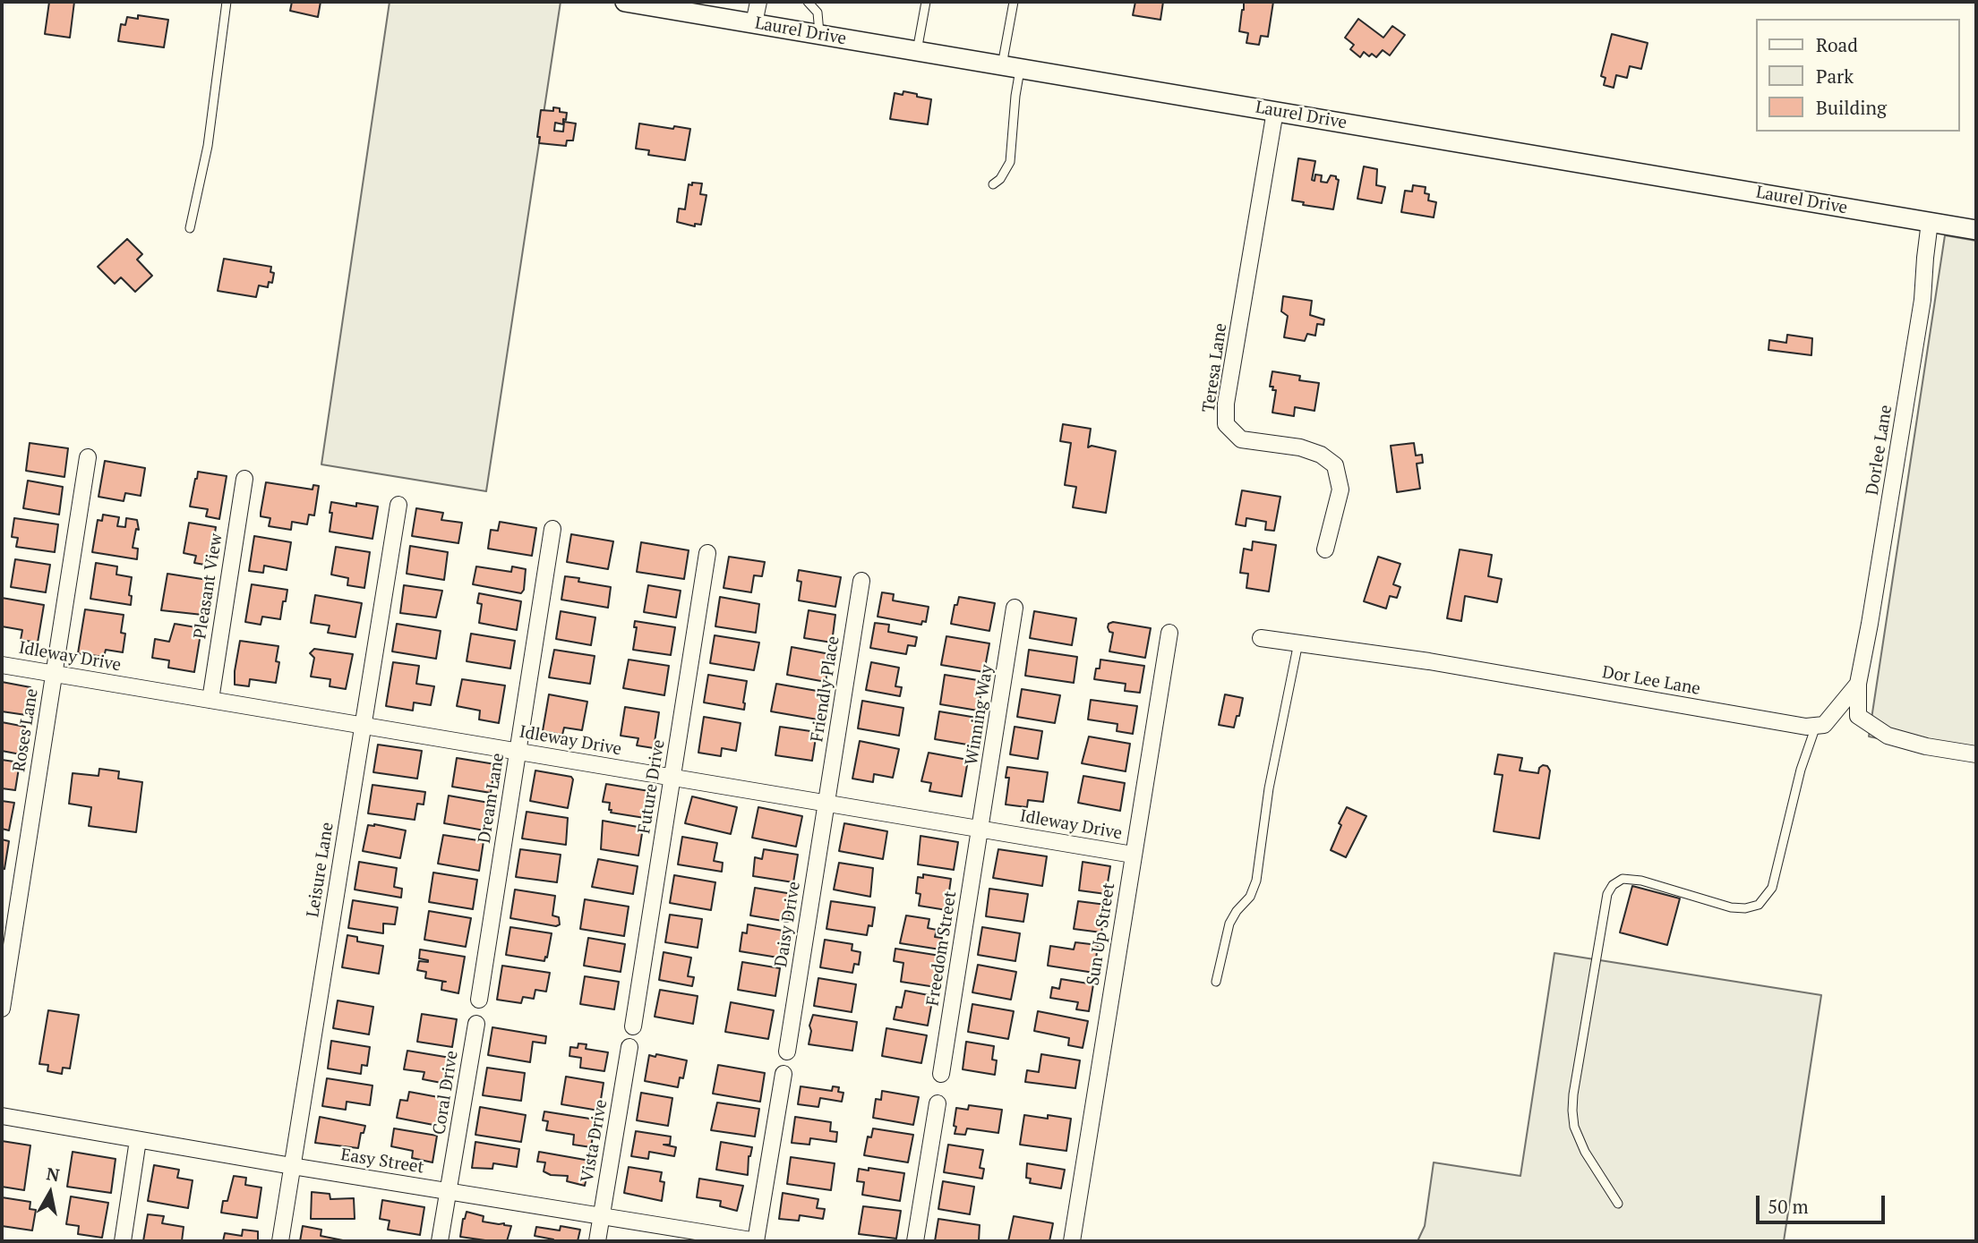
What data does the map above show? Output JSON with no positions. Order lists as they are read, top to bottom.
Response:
{
  "streets": {
    "street": [
      "Laurel Drive",
      "Teresa Lane",
      "Dorlee Lane",
      "Pleasant View",
      "Idleway Drive",
      "Dor Lee Lane",
      "Friendly Place",
      "Winning Way",
      "Roses Lane",
      "Future Drive",
      "Dream Lane",
      "Leisure Lane",
      "Daisy Drive",
      "Sun Up Street",
      "Freedom Street",
      "Coral Drive",
      "Vista Drive",
      "Easy Street"
    ]
  },
  "crossings": [
    ["Laurel Drive", "Teresa Lane"],
    ["Laurel Drive", "Dorlee Lane"],
    ["Pleasant View", "Idleway Drive"],
    ["Idleway Drive", "Friendly Place"],
    ["Idleway Drive", "Winning Way"],
    ["Idleway Drive", "Roses Lane"],
    ["Idleway Drive", "Future Drive"],
    ["Idleway Drive", "Dream Lane"],
    ["Idleway Drive", "Leisure Lane"],
    ["Idleway Drive", "Daisy Drive"],
    ["Idleway Drive", "Sun Up Street"],
    ["Idleway Drive", "Freedom Street"],
    ["Friendly Place", "Daisy Drive"],
    ["Winning Way", "Freedom Street"],
    ["Leisure Lane", "Easy Street"],
    ["Coral Drive", "Easy Street"],
    ["Vista Drive", "Easy Street"]
  ],
  "legend": ["Road", "Park", "Building"],
  "scale_bar": "50 m",
  "north": "top"
}
